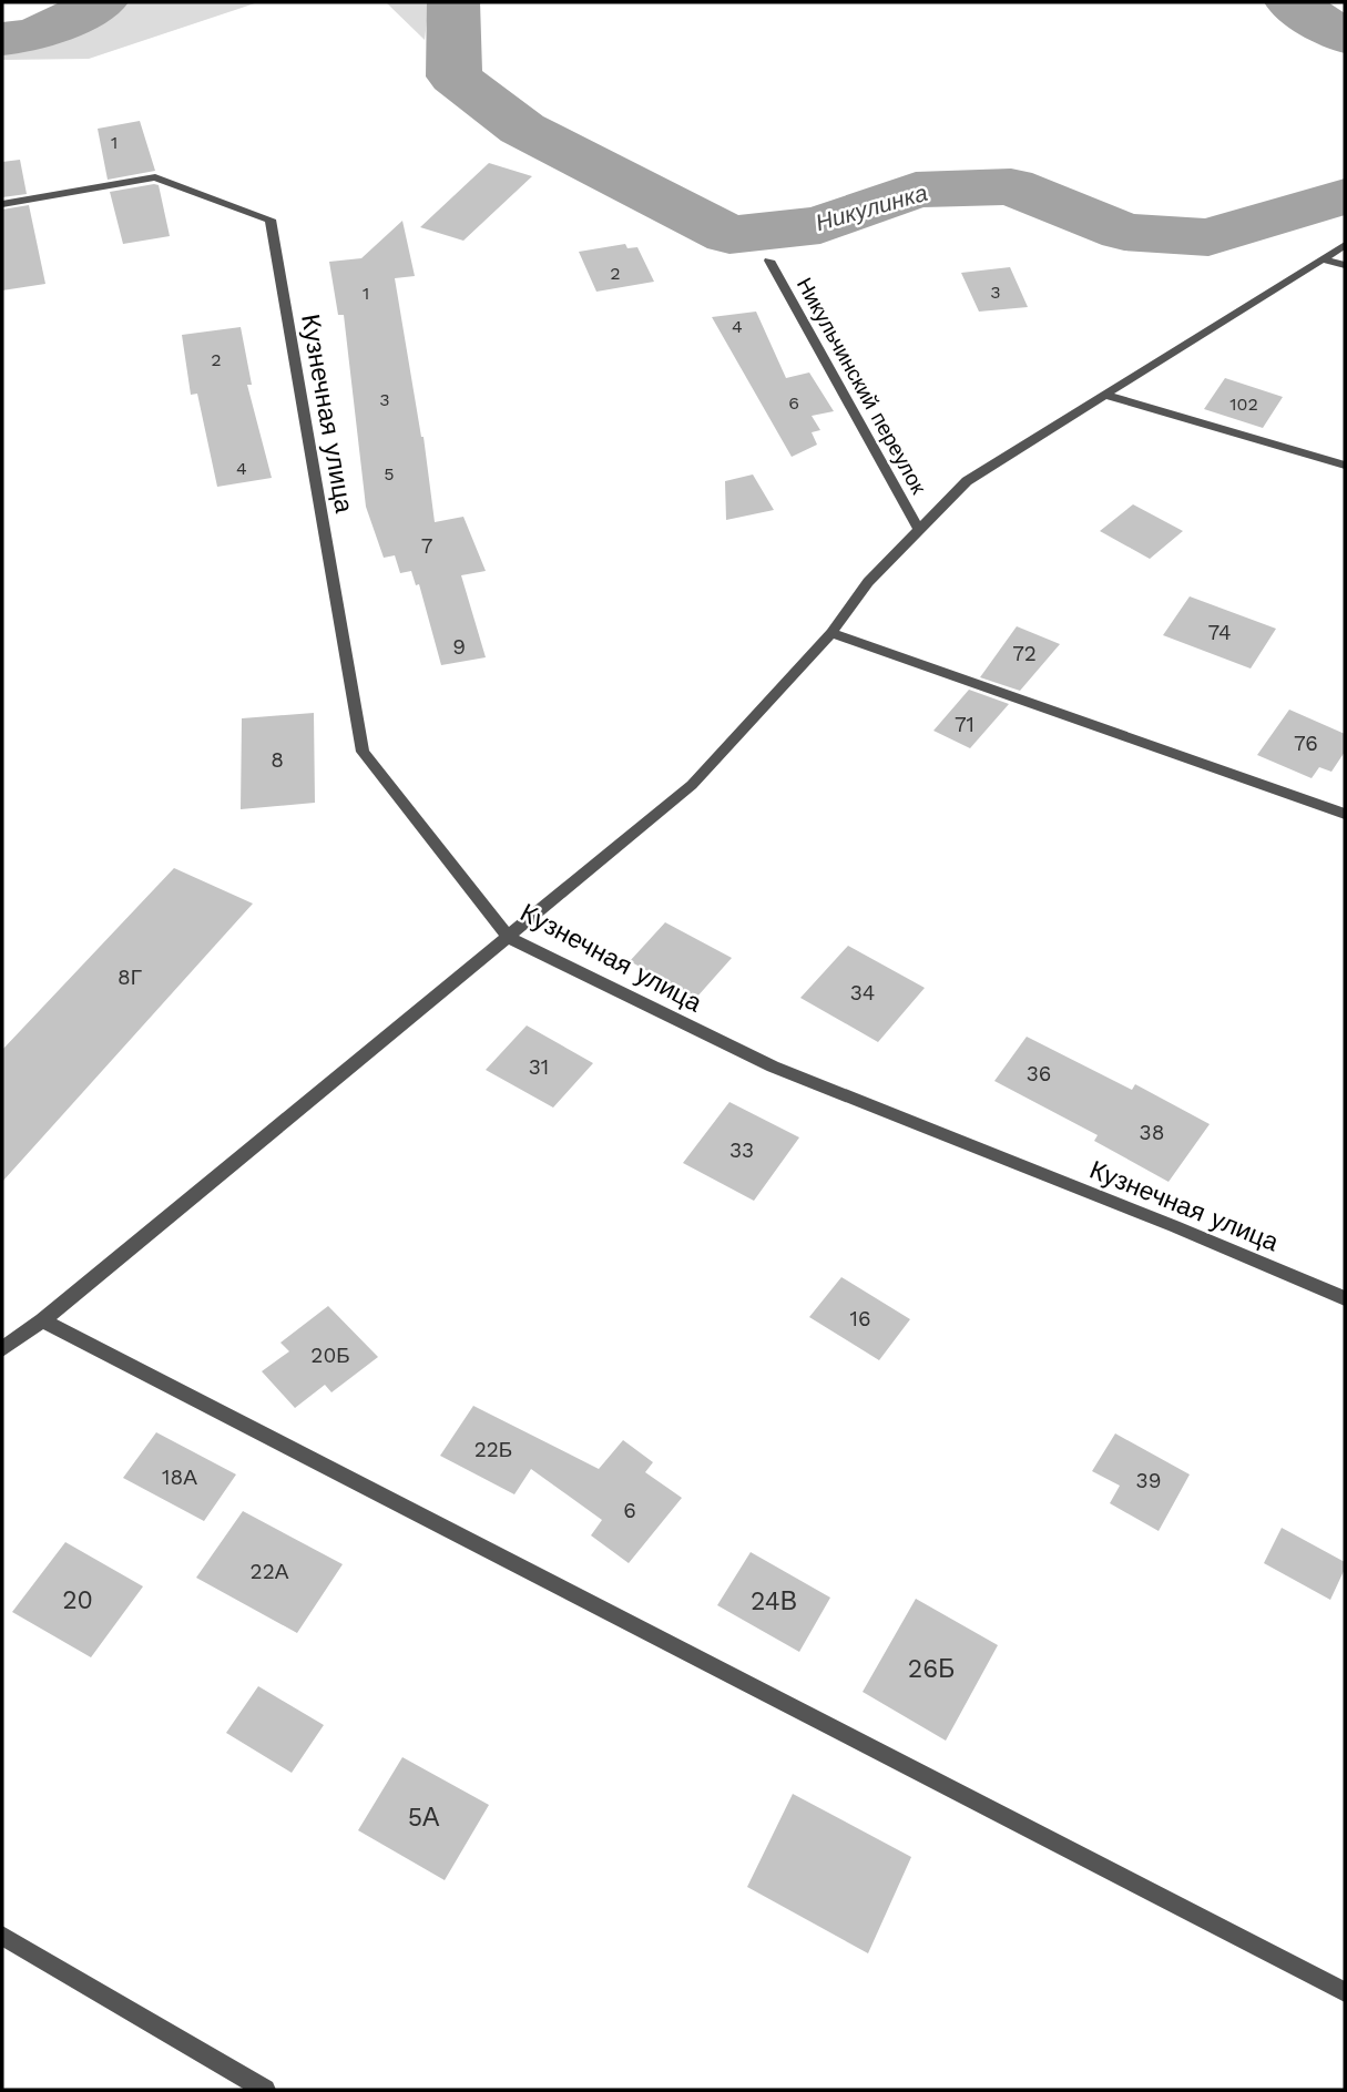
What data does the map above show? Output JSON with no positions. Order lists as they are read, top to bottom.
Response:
{
  "streets": {
    "street": ["Никульчинский переулок", "Кузнечная улица"]
  },
  "water": ["Никулинка"],
  "house_numbers": [
    "1",
    "2",
    "3",
    "1",
    "4",
    "2",
    "3",
    "6",
    "102",
    "4",
    "5",
    "7",
    "74",
    "9",
    "72",
    "71",
    "76",
    "8",
    "8Г",
    "34",
    "31",
    "36",
    "38",
    "33",
    "16",
    "20Б",
    "22Б",
    "18А",
    "39",
    "6",
    "22А",
    "20",
    "24В",
    "26Б",
    "5А"
  ]
}
